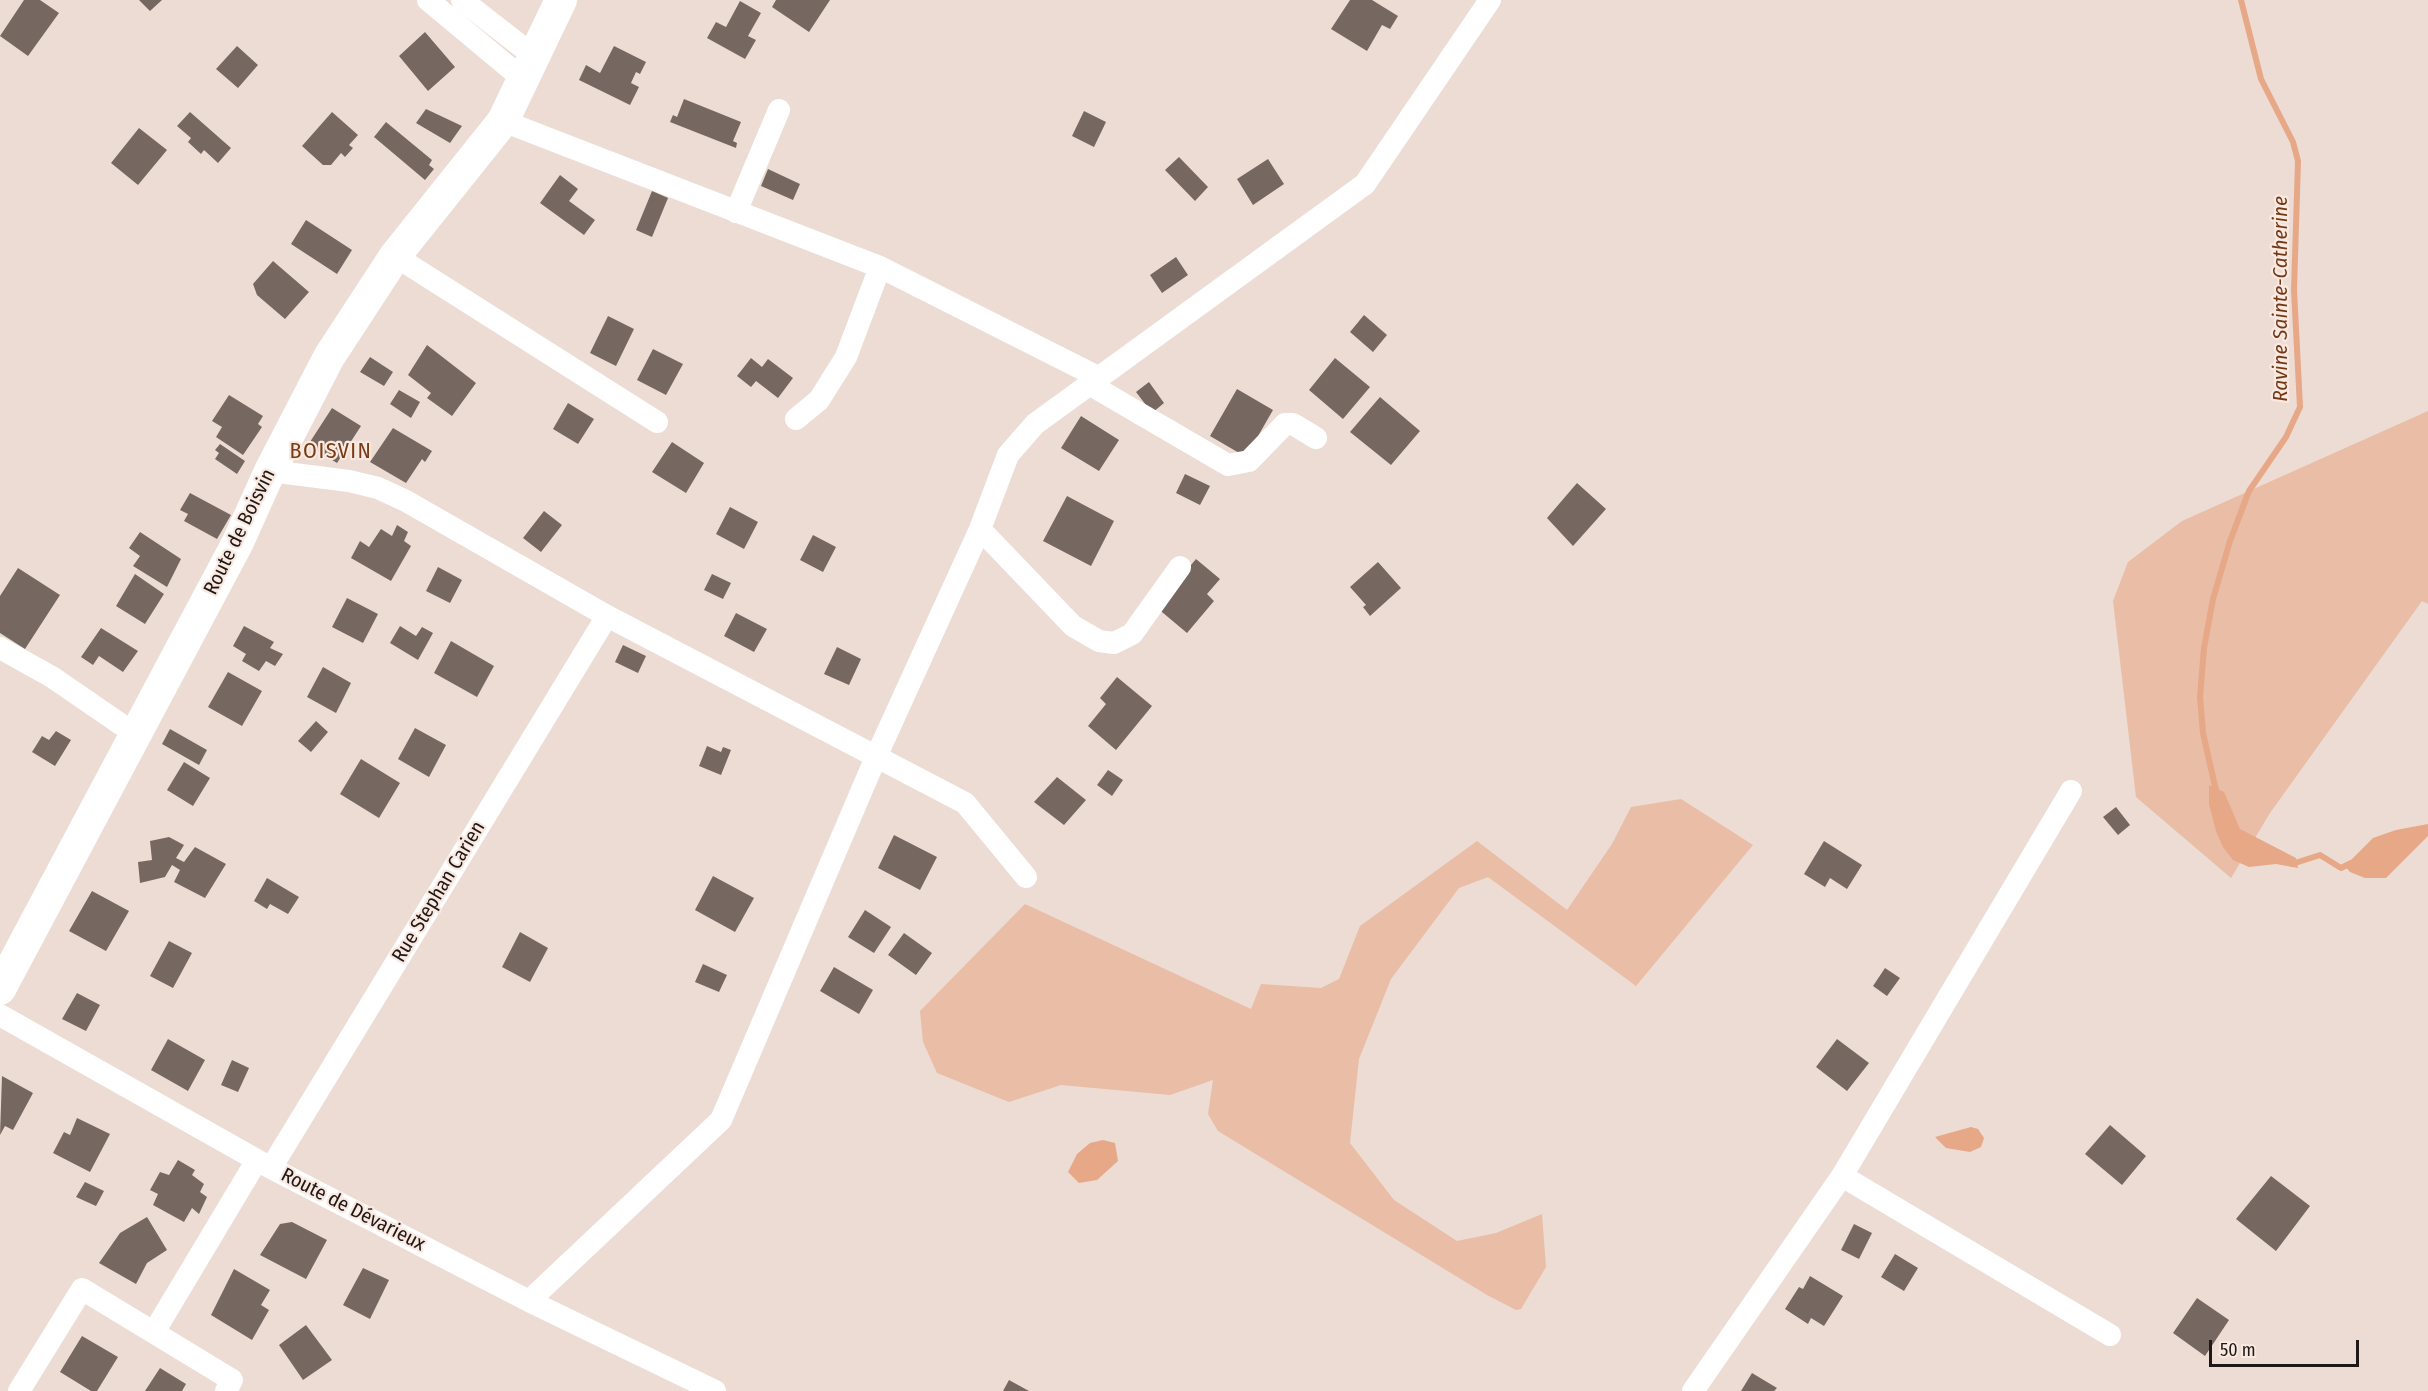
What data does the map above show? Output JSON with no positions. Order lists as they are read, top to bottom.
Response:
{
  "streets": {
    "main road": ["Route de Boisvin"],
    "street": ["Rue Stephan Carien", "Route de Dévarieux"]
  },
  "crossings": [
    ["Rue Stephan Carien", "Route de Dévarieux"]
  ],
  "districts": ["BOISVIN"],
  "water": ["Ravine Sainte-Catherine"],
  "scale_bar": "50 m"
}
